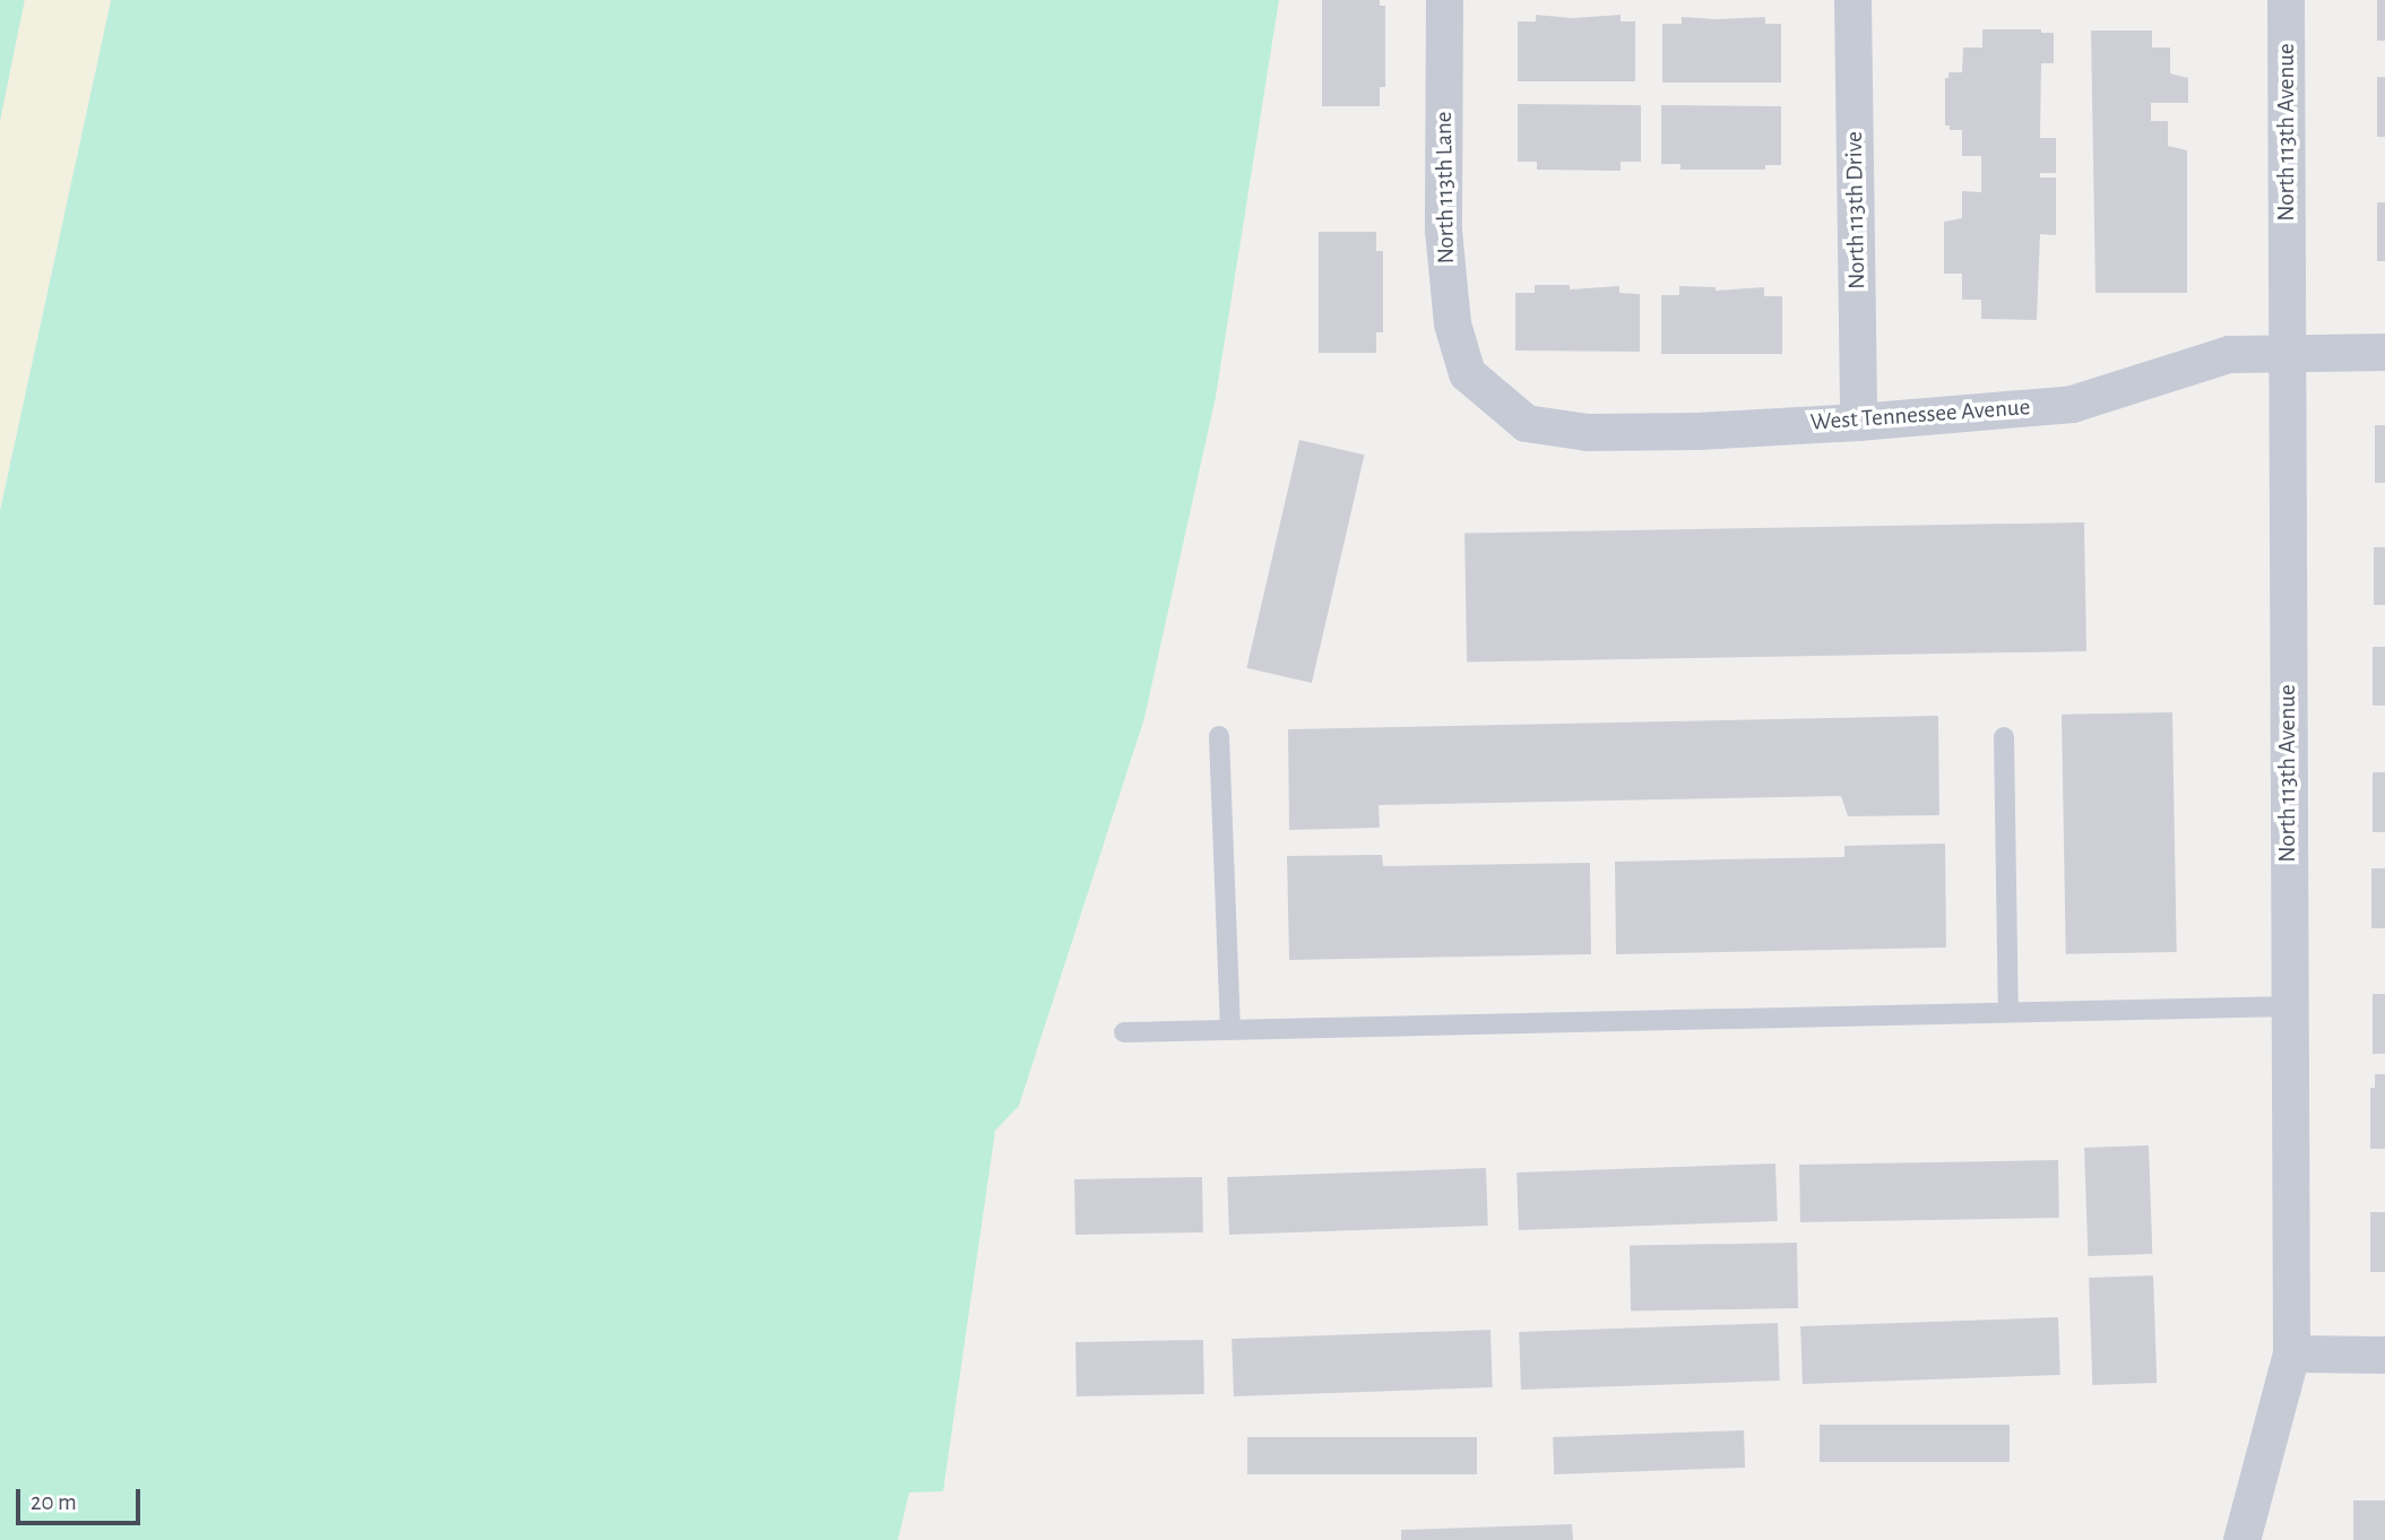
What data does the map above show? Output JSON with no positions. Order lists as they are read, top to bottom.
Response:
{
  "streets": {
    "street": [
      "North 113th Avenue",
      "North 113th Lane",
      "North 113th Drive",
      "West Tennessee Avenue"
    ]
  },
  "crossings": [
    ["North 113th Avenue", "West Tennessee Avenue"],
    ["North 113th Lane", "West Tennessee Avenue"],
    ["North 113th Drive", "West Tennessee Avenue"]
  ],
  "scale_bar": "20 m"
}
